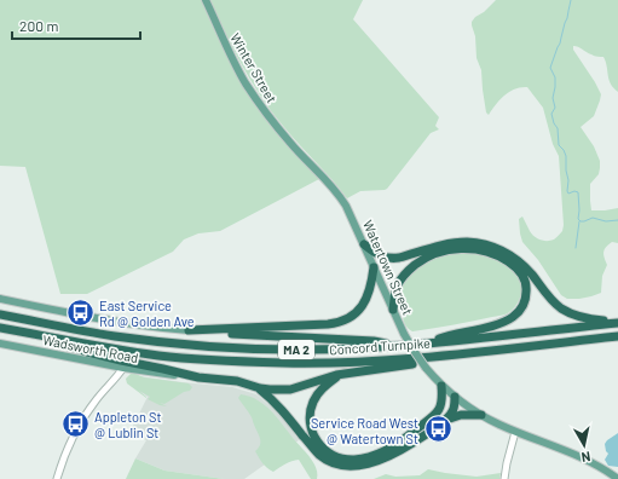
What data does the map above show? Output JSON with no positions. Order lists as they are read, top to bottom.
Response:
{
  "streets": {
    "highway": ["Concord Turnpike", "MA 2"],
    "main road": ["Winter Street", "Watertown Street", "Wadsworth Road"]
  },
  "crossings": [
    ["Winter Street", "Watertown Street"],
    ["Concord Turnpike", "MA 2"]
  ],
  "places": {
    "bus stop": ["East Service Rd @ Golden Ave", "Appleton St @ Lublin St", "Service Road West @ Watertown St"]
  },
  "scale_bar": "200 m",
  "north": "bottom"
}
